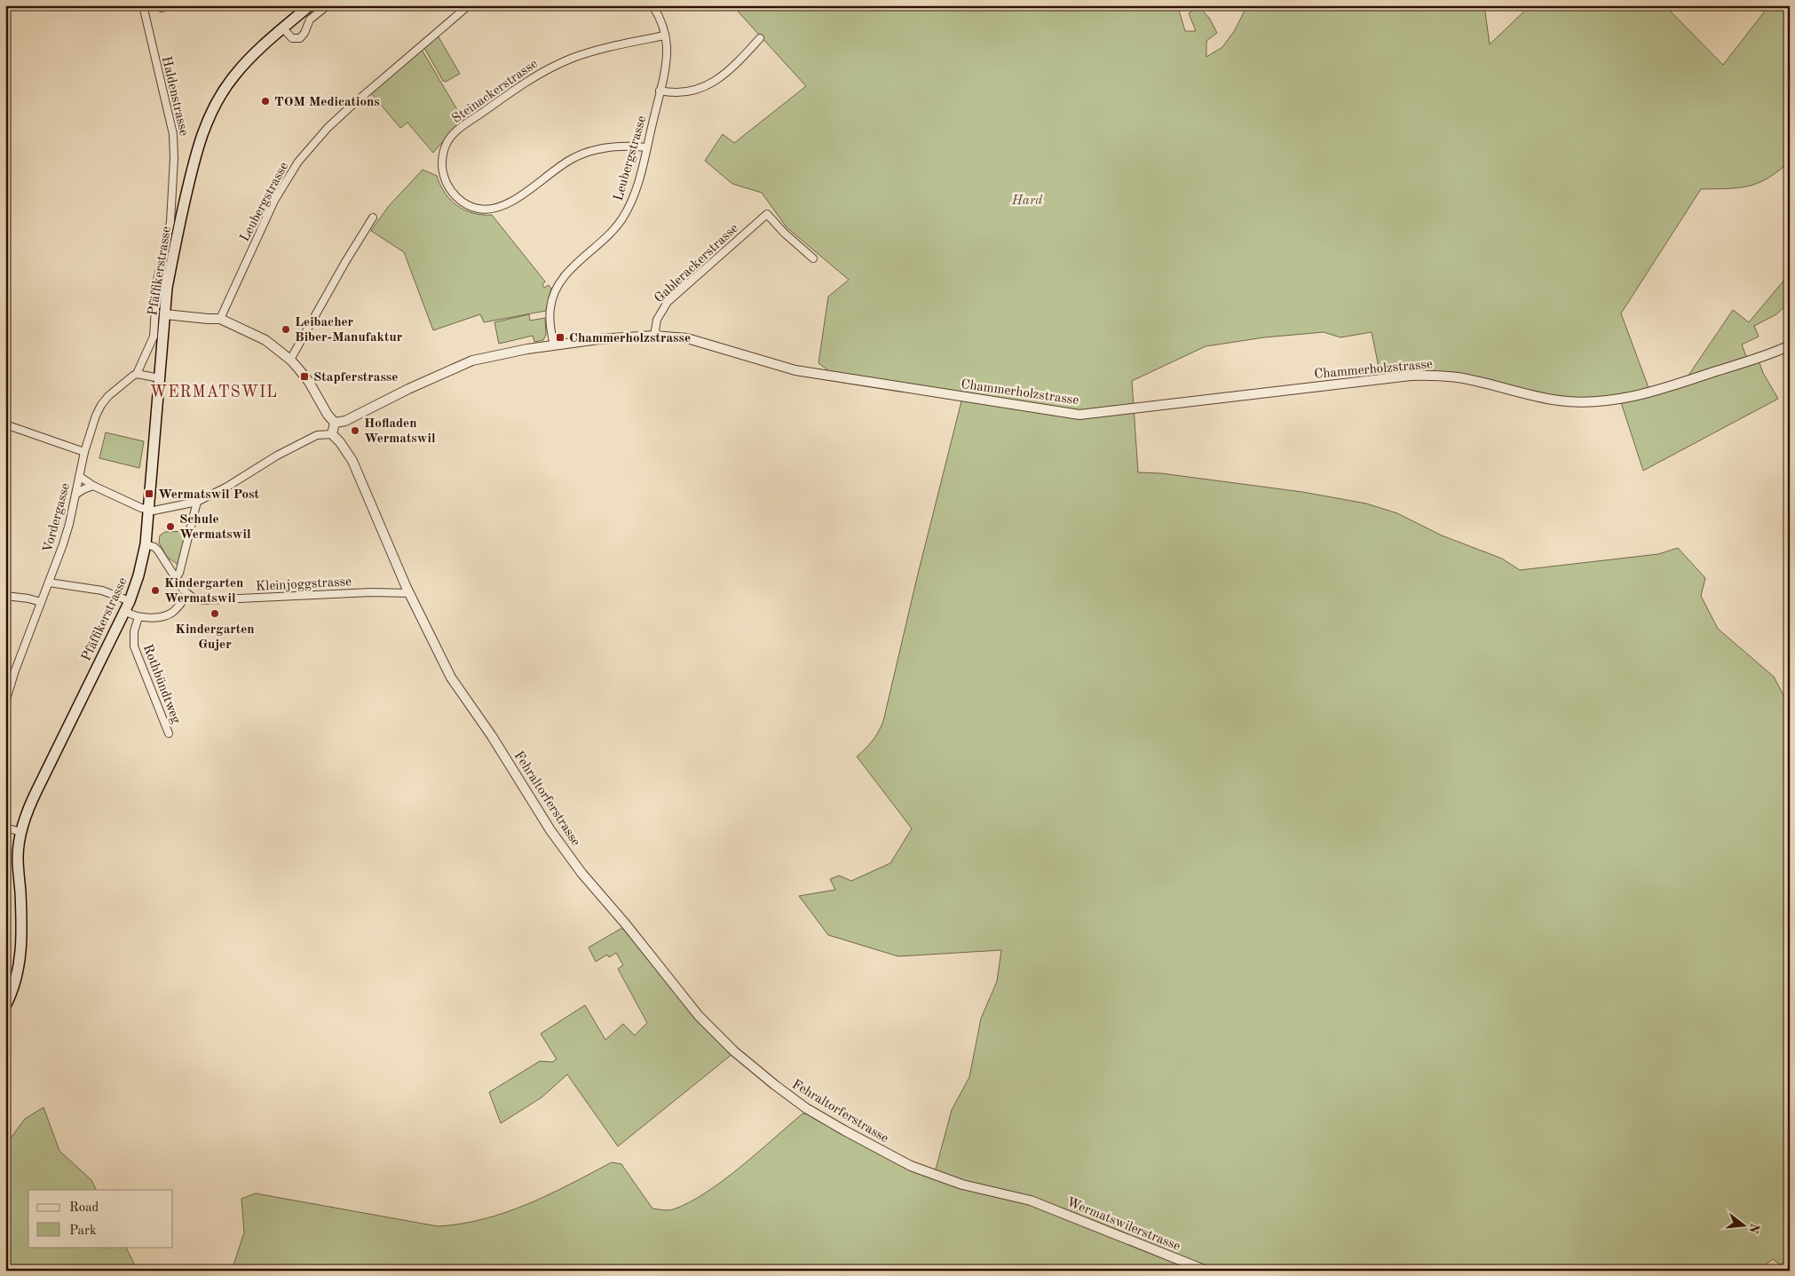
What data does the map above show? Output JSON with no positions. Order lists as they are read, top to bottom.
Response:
{
  "streets": {
    "main road": ["Pfäffikerstrasse"],
    "street": [
      "Steinackerstrasse",
      "Haldenstrasse",
      "Leubergstrasse",
      "Gablerackerstrasse",
      "Chammerholzstrasse",
      "Vordergasse",
      "Kleinjoggstrasse",
      "Rothbündtweg",
      "Fehraltorferstrasse",
      "Wermatswilerstrasse"
    ]
  },
  "crossings": [
    ["Steinackerstrasse", "Leubergstrasse"],
    ["Haldenstrasse", "Vordergasse"],
    ["Leubergstrasse", "Chammerholzstrasse"],
    ["Gablerackerstrasse", "Chammerholzstrasse"],
    ["Kleinjoggstrasse", "Fehraltorferstrasse"],
    ["Fehraltorferstrasse", "Wermatswilerstrasse"]
  ],
  "districts": ["WERMATSWIL"],
  "parks": ["Hard"],
  "places": {
    "other": [
      "TOM Medications",
      "Leibacher Biber-Manufaktur",
      "Hofladen Wermatswil",
      "Schule Wermatswil",
      "Kindergarten Wermatswil",
      "Kindergarten Gujer"
    ],
    "transit": ["Chammerholzstrasse", "Stapferstrasse", "Wermatswil Post"]
  },
  "legend": ["Road", "Park"],
  "north": "right"
}
